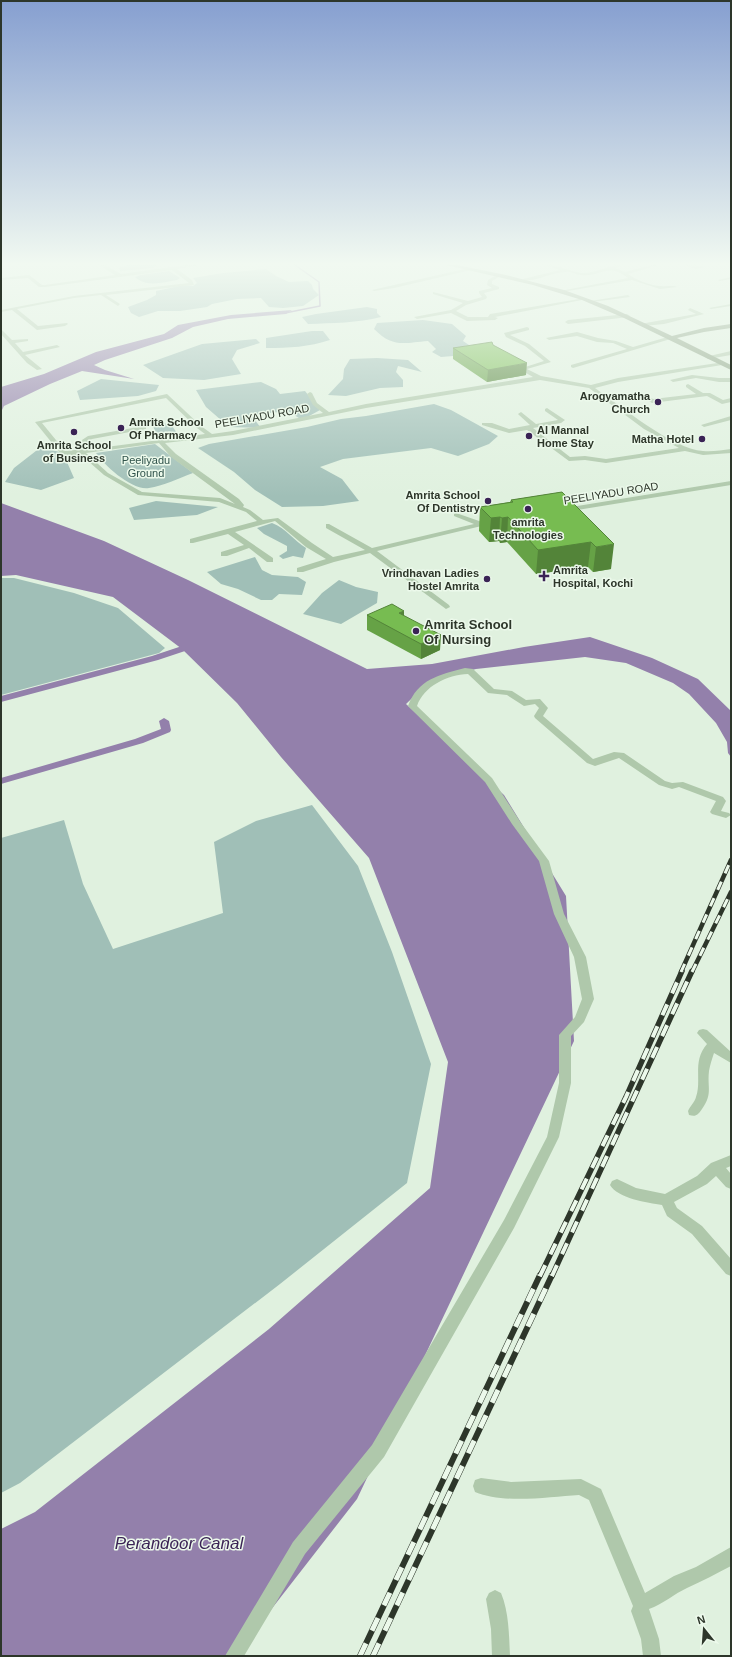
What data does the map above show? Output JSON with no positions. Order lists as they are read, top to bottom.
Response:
{
  "streets": {
    "street": ["PEELIYADU ROAD"]
  },
  "water": ["Perandoor Canal"],
  "parks": ["Peeliyadu Ground"],
  "places": {
    "other": [
      "Arogyamatha Church",
      "Amrita School Of Pharmacy",
      "Amrita School of Business",
      "Al Mannal Home Stay",
      "Matha Hotel",
      "Amrita School Of Dentistry",
      "amrita Technologies",
      "Vrindhavan Ladies Hostel Amrita",
      "Amrita School Of Nursing"
    ],
    "health": ["Amrita Hospital, Kochi"]
  },
  "north": "top"
}
